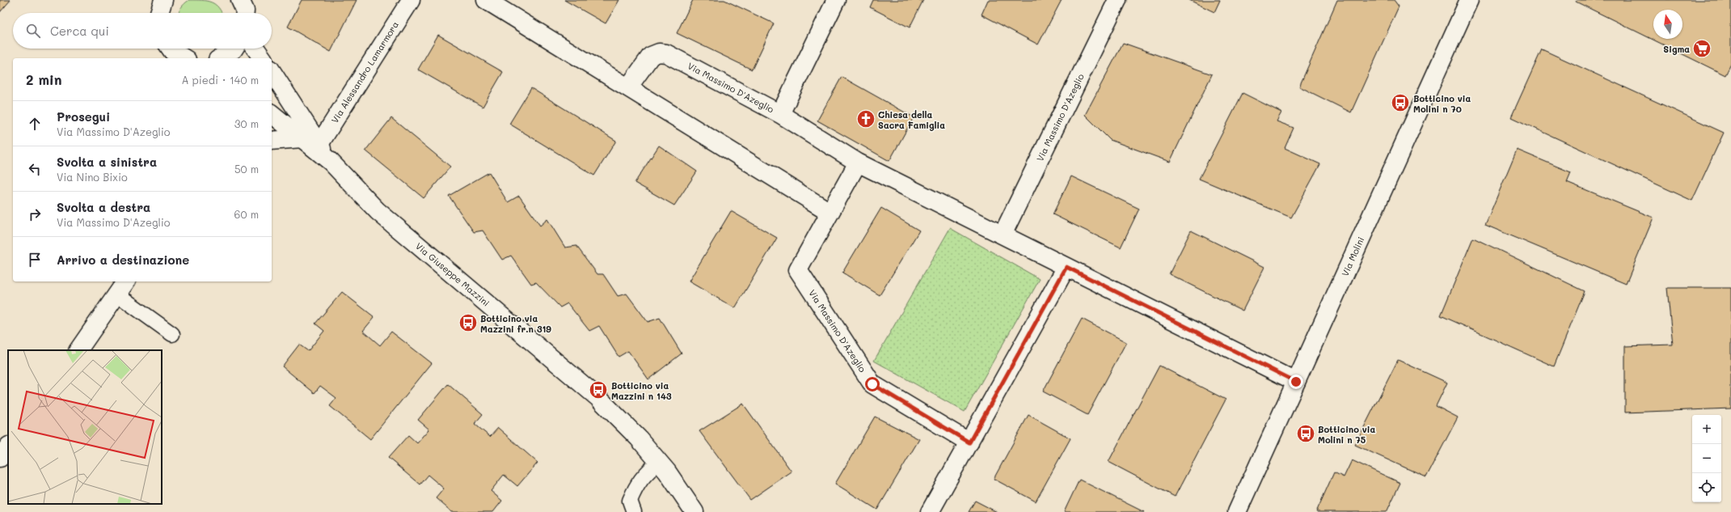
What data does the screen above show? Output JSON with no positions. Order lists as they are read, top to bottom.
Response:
{
  "streets": {
    "street": [
      "Via Alessandro Lamarmora",
      "Via Massimo D'Azeglio",
      "Via Molini",
      "Via Giuseppe Mazzini"
    ]
  },
  "crossings": [
    ["Via Alessandro Lamarmora", "Via Giuseppe Mazzini"],
    ["Via Massimo D'Azeglio", "Via Molini"]
  ],
  "places": {
    "supermarket": ["Sigma"],
    "bus stop": [
      "Botticino via Molini n 70",
      "Botticino via Mazzini fr.n 319",
      "Botticino via Mazzini n 143",
      "Botticino via Molini n 75"
    ],
    "church": ["Chiesa della Sacra Famiglia"]
  },
  "north": "top",
  "page": {
    "search": "Cerca qui",
    "heading": ["2 min", "A piedi · 140 m"],
    "list": [
      ["Prosegui", "Via Massimo D'Azeglio", "30 m"],
      ["Svolta a sinistra", "Via Nino Bixio", "50 m"],
      ["Svolta a destra", "Via Massimo D'Azeglio", "60 m"],
      "Arrivo a destinazione"
    ],
    "map_buttons": ["+", "−"]
  }
}
